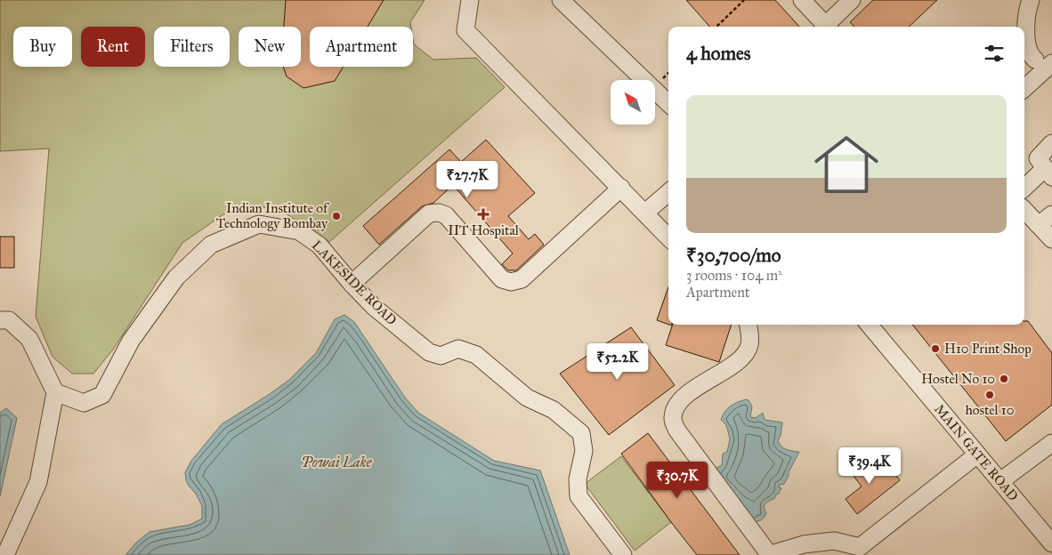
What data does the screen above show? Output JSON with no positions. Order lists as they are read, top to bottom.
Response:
{
  "streets": {
    "street": ["LAKESIDE ROAD", "MAIN GATE ROAD"]
  },
  "water": ["Powai Lake"],
  "places": {
    "health": ["IIT Hospital"],
    "other": [
      "Indian Institute of Technology Bombay",
      "H10 Print Shop",
      "Hostel No 10",
      "hostel 10"
    ]
  },
  "north": "top left",
  "page": {
    "chip": [
      "Buy",
      "Rent",
      "Filters",
      "New",
      "Apartment"
    ],
    "heading": "4 homes",
    "list": [
      {
        "name": "₹30,700/mo",
        "note": "3 rooms · 104 m² · Apartment"
      }
    ],
    "price": [
      "₹27.7K",
      "₹52.2K",
      "₹39.4K",
      "₹30.7K"
    ]
  }
}
